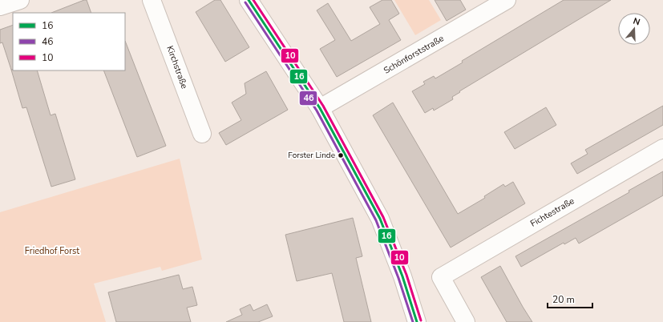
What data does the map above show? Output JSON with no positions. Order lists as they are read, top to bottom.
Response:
{
  "streets": {
    "street": ["Schönforststraße", "Kirchstraße", "Fichtestraße"]
  },
  "parks": ["Friedhof Forst"],
  "places": ["Forster Linde"],
  "lines": ["transit line 16", "transit line 10", "transit line 46"],
  "legend": ["16", "46", "10"],
  "scale_bar": "20 m",
  "north": "top"
}
